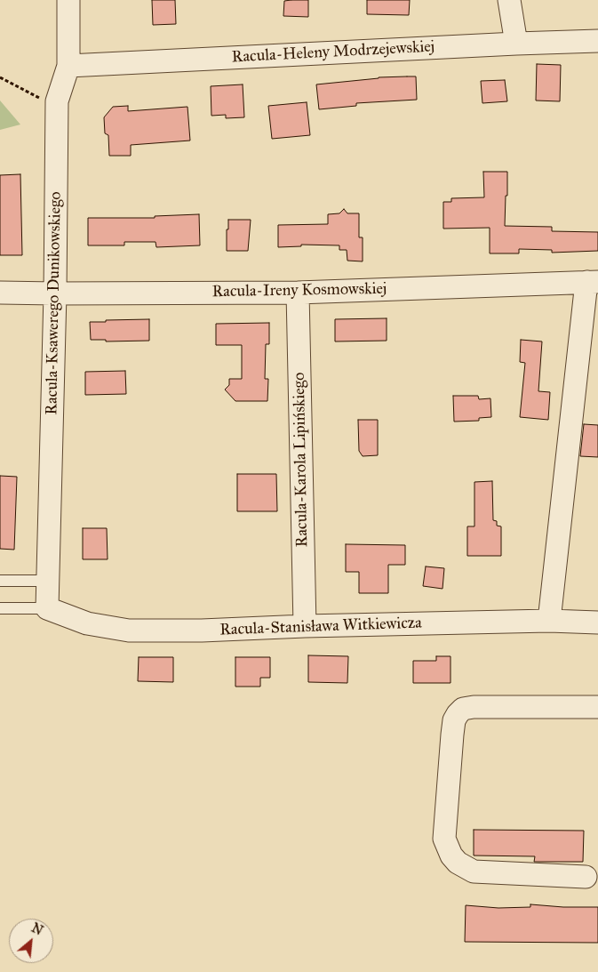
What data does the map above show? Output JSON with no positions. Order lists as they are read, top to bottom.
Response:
{
  "streets": {
    "street": [
      "Racula-Heleny Modrzejewskiej",
      "Racula-Ireny Kosmowskiej",
      "Racula-Ksawerego Dunikowskiego",
      "Racula-Karola Lipińskiego",
      "Racula-Stanisława Witkiewicza"
    ]
  },
  "crossings": [
    ["Racula-Heleny Modrzejewskiej", "Racula-Ksawerego Dunikowskiego"],
    ["Racula-Ireny Kosmowskiej", "Racula-Ksawerego Dunikowskiego"],
    ["Racula-Ireny Kosmowskiej", "Racula-Karola Lipińskiego"],
    ["Racula-Ksawerego Dunikowskiego", "Racula-Stanisława Witkiewicza"],
    ["Racula-Karola Lipińskiego", "Racula-Stanisława Witkiewicza"]
  ],
  "north": "top right"
}
